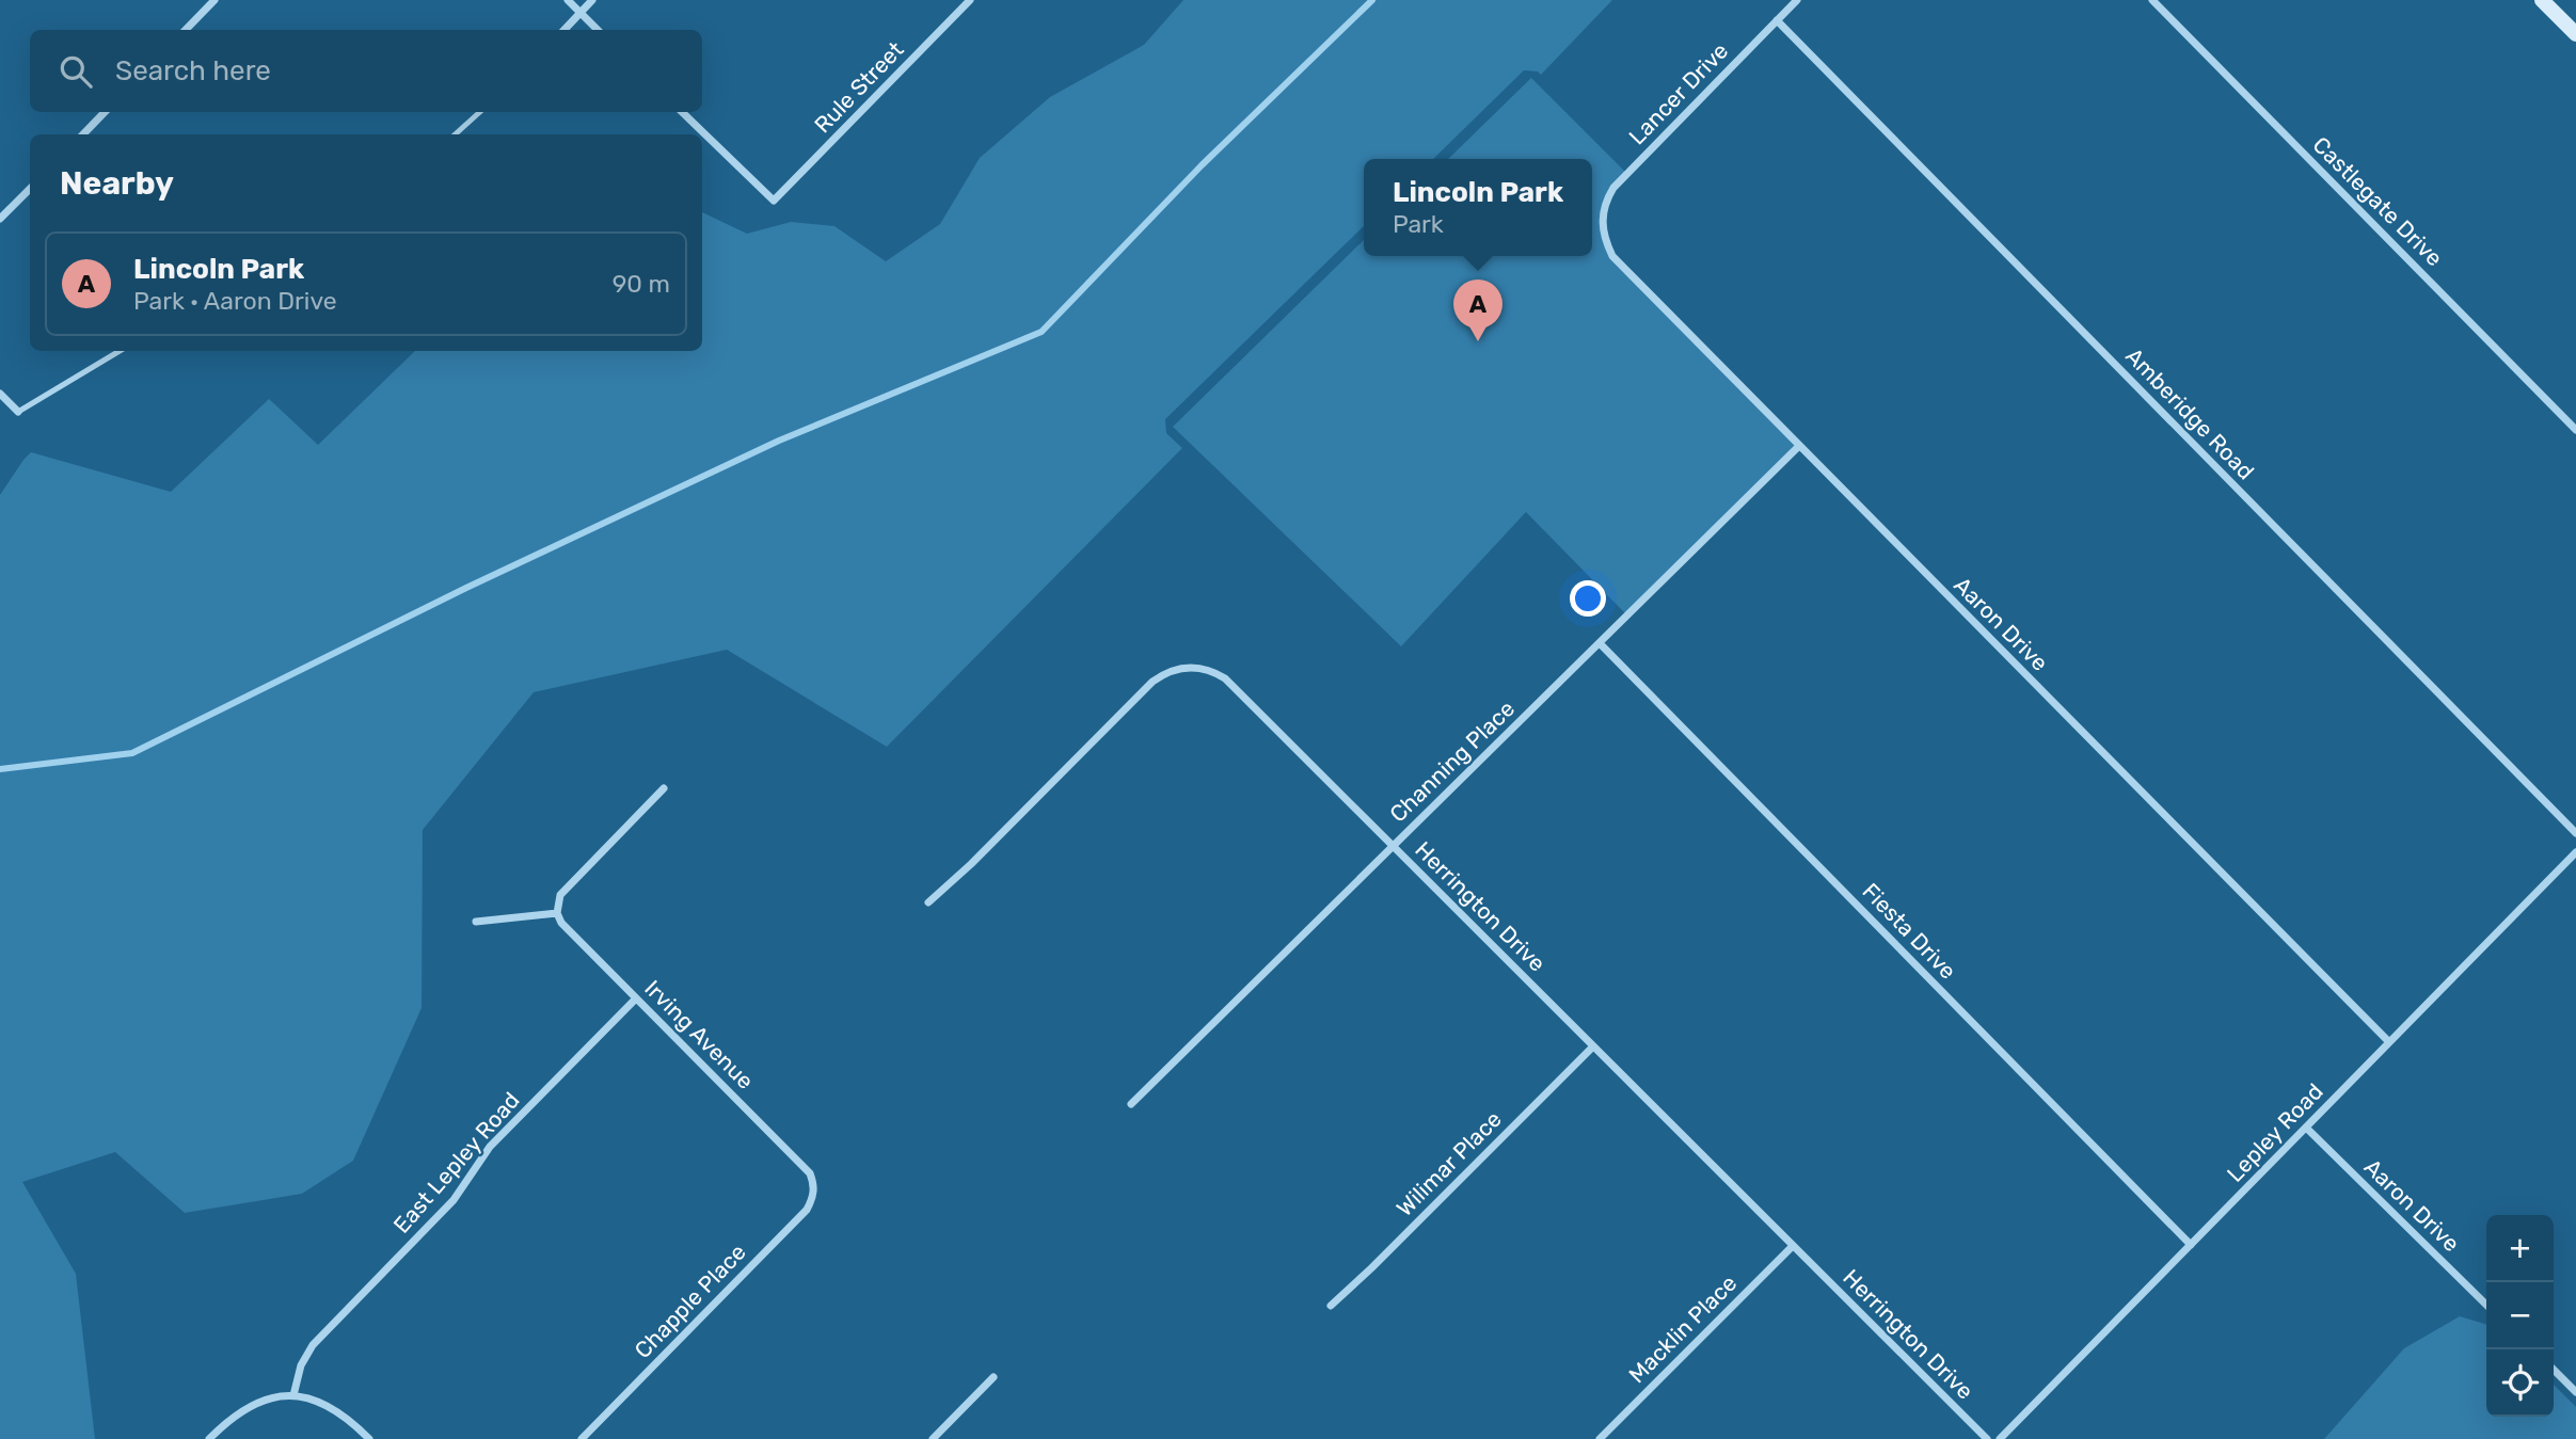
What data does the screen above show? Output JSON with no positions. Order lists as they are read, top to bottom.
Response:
{
  "streets": {
    "street": [
      "Rule Street",
      "Lancer Drive",
      "Castlegate Drive",
      "Amberidge Road",
      "Aaron Drive",
      "Channing Place",
      "Herrington Drive",
      "Fiesta Drive",
      "Irving Avenue",
      "Lepley Road",
      "East Lepley Road",
      "Wilimar Place",
      "Chapple Place",
      "Macklin Place"
    ]
  },
  "crossings": [
    ["Lancer Drive", "Amberidge Road"],
    ["Lancer Drive", "Aaron Drive"],
    ["Aaron Drive", "Channing Place"],
    ["Aaron Drive", "Lepley Road"],
    ["Channing Place", "Herrington Drive"],
    ["Channing Place", "Fiesta Drive"],
    ["Herrington Drive", "Wilimar Place"],
    ["Herrington Drive", "Macklin Place"],
    ["Fiesta Drive", "Lepley Road"],
    ["Irving Avenue", "East Lepley Road"],
    ["Irving Avenue", "Chapple Place"]
  ],
  "page": {
    "search": "Search here",
    "heading": "Nearby",
    "popup": ["Lincoln Park", "Park"],
    "list": [
      {
        "mark": "A",
        "name": "Lincoln Park",
        "note": "Park · Aaron Drive",
        "value": "90 m"
      }
    ],
    "pins": "A",
    "map_buttons": ["+", "−"]
  }
}
